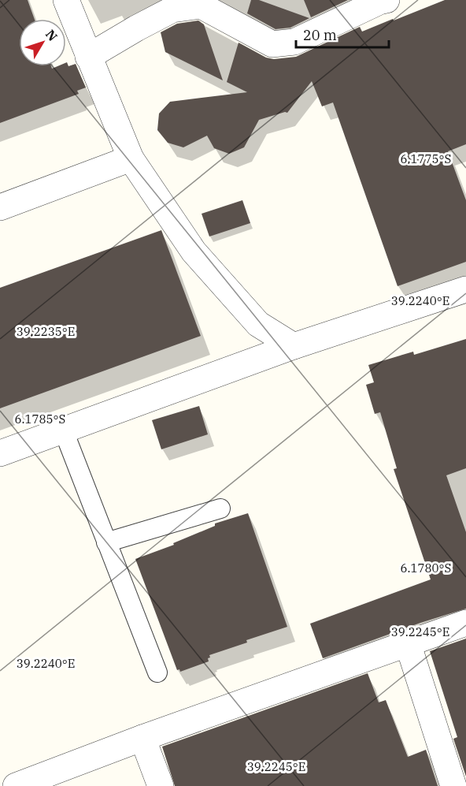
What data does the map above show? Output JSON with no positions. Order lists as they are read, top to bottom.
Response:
{
  "scale_bar": "20 m",
  "north": "top right",
  "coordinates": [
    "6.1775°S",
    "39.2240°E",
    "39.2235°E",
    "6.1785°S",
    "6.1780°S",
    "39.2245°E"
  ]
}
